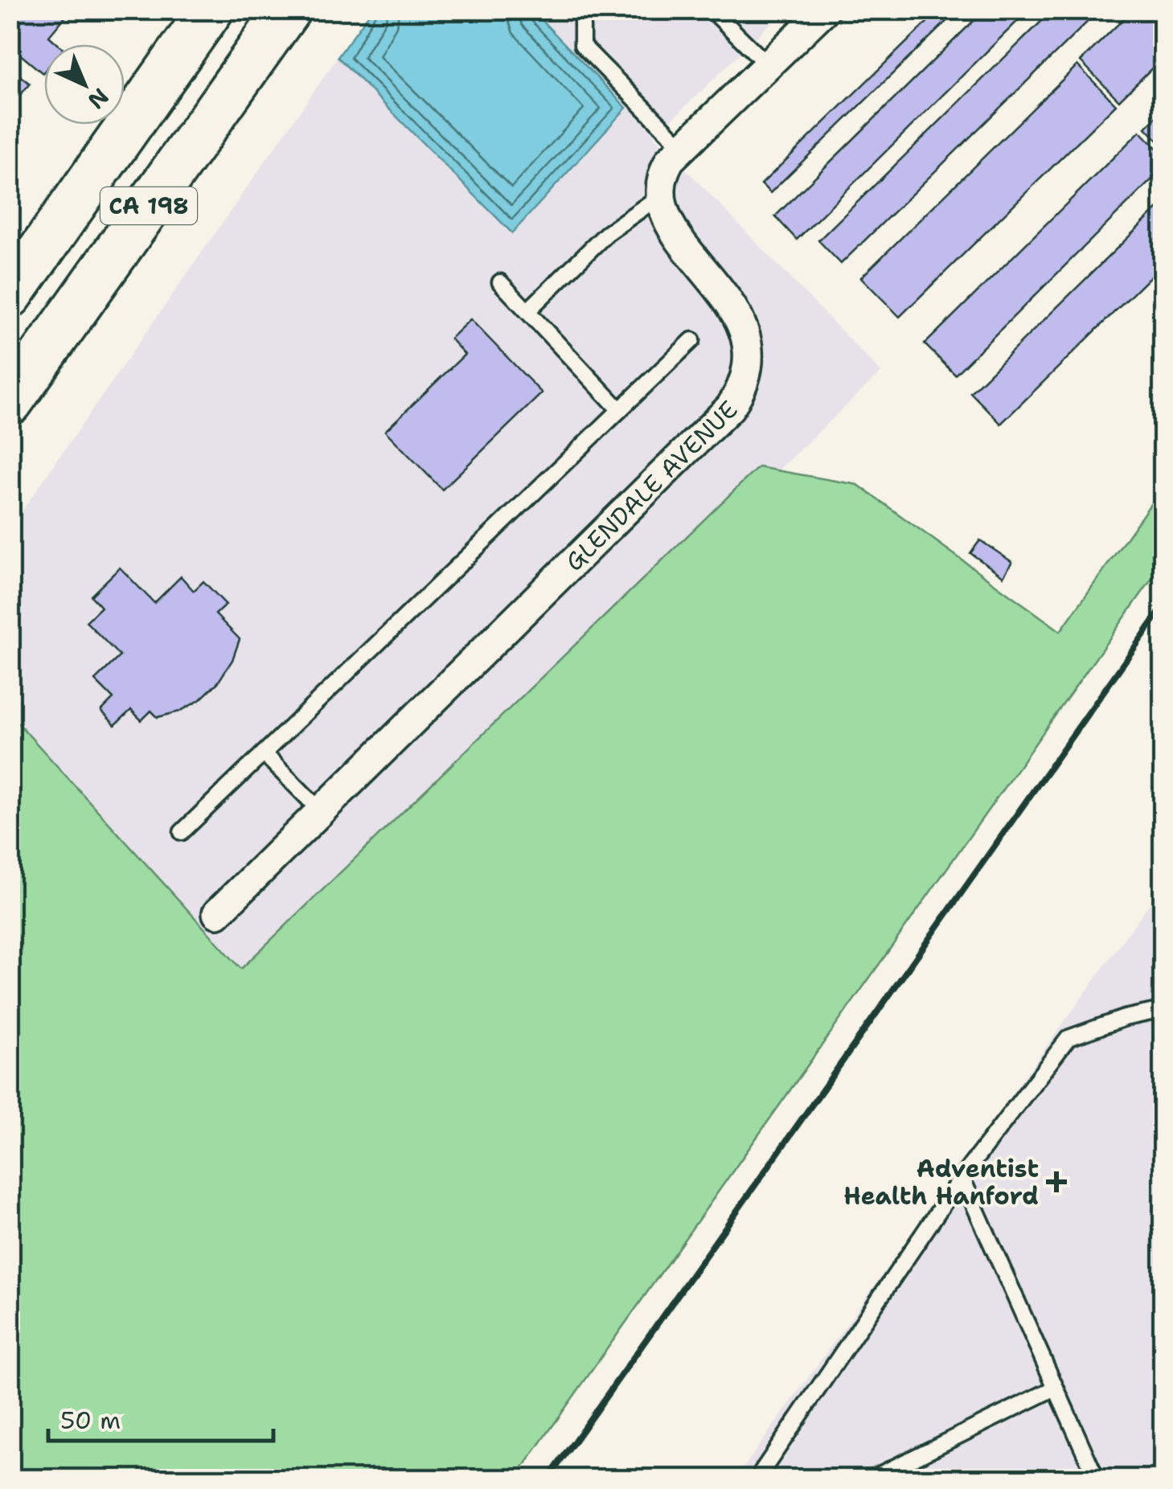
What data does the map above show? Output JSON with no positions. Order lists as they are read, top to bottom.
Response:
{
  "streets": {
    "highway": ["CA 198"],
    "street": ["GLENDALE AVENUE"]
  },
  "places": {
    "health": ["Adventist Health Hanford"]
  },
  "scale_bar": "50 m",
  "north": "bottom right"
}
